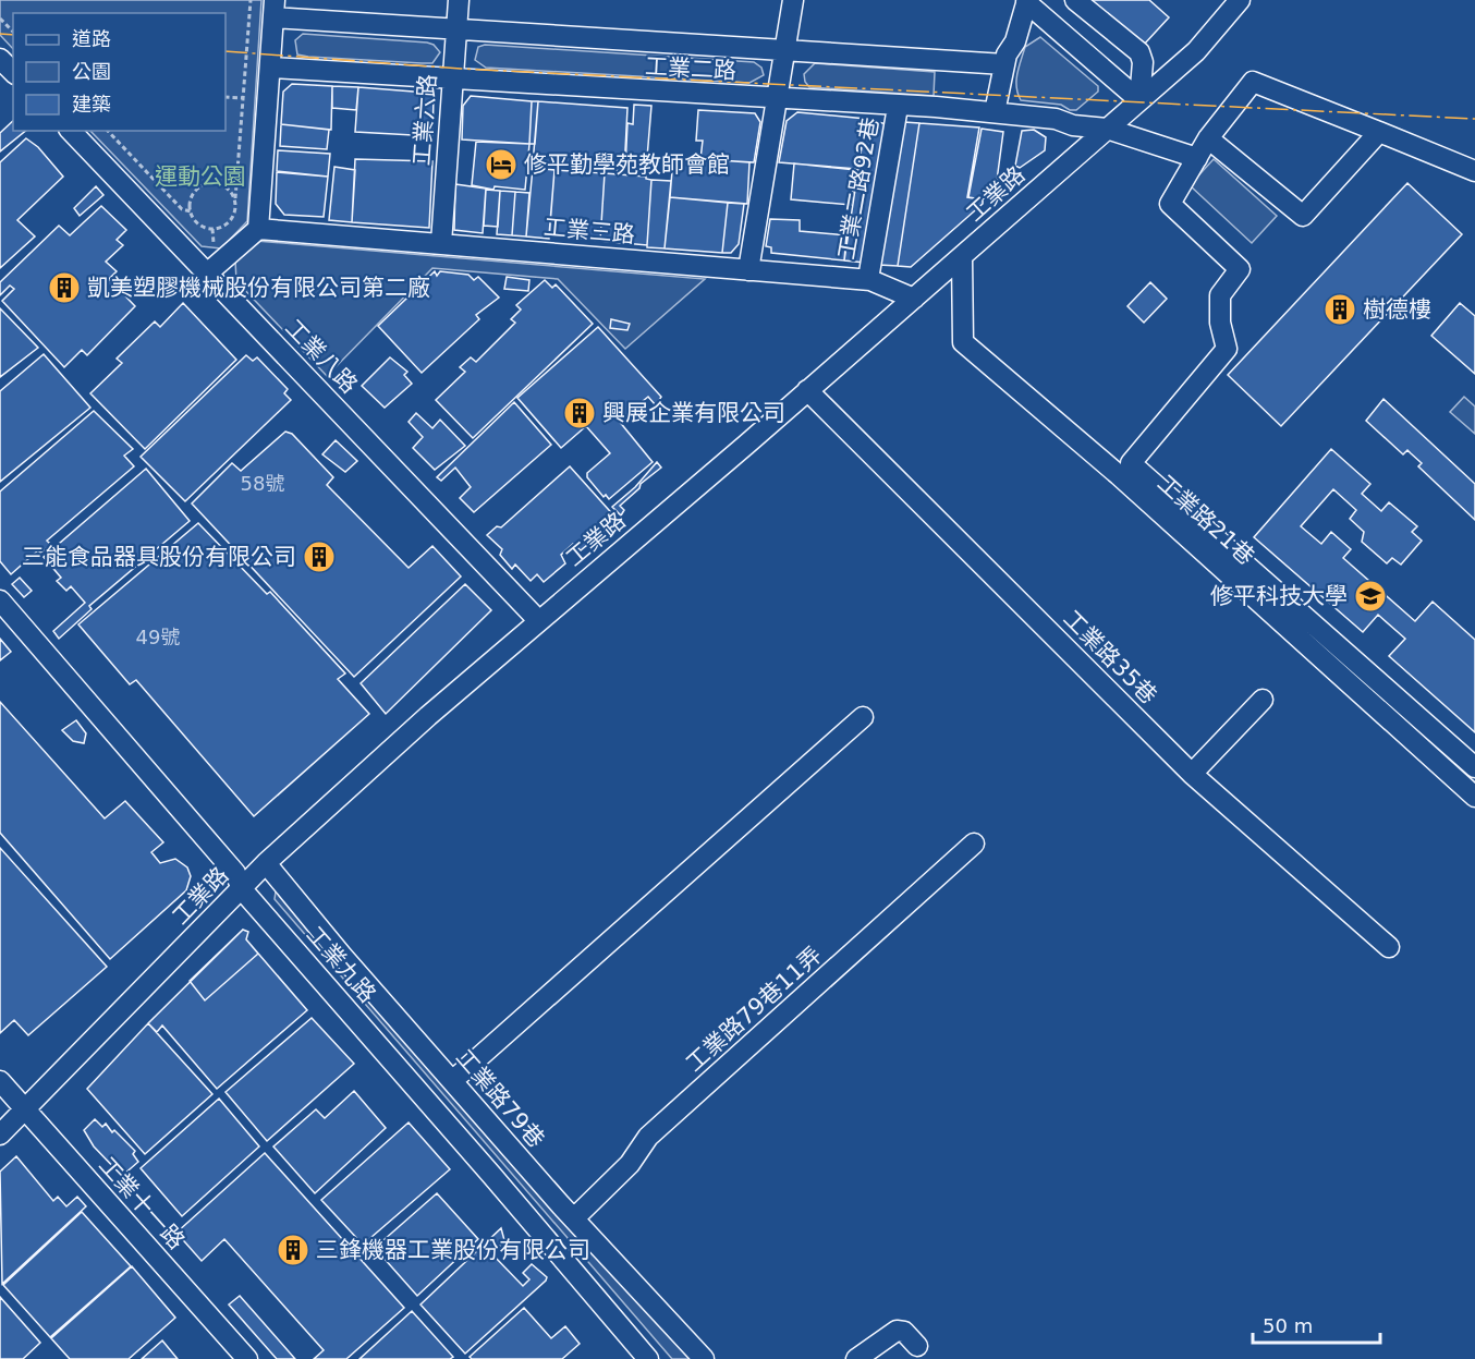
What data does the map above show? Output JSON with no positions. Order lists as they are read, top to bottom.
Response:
{
  "streets": {
    "street": [
      "工業二路",
      "工業六路",
      "工業二路92巷",
      "工業路",
      "工業三路",
      "工業八路",
      "工業路21巷",
      "工業路35巷",
      "工業九路",
      "工業路79巷11弄",
      "工業路79巷",
      "工業十一路"
    ]
  },
  "crossings": [
    ["工業二路", "工業六路"],
    ["工業二路", "工業二路92巷"],
    ["工業二路", "工業路"],
    ["工業六路", "工業三路"],
    ["工業二路92巷", "工業三路"],
    ["工業路", "工業三路"],
    ["工業路", "工業八路"],
    ["工業路", "工業路21巷"],
    ["工業路", "工業路35巷"],
    ["工業路", "工業九路"],
    ["工業路", "工業路79巷"],
    ["工業路", "工業十一路"],
    ["工業路79巷11弄", "工業路79巷"]
  ],
  "parks": ["運動公園"],
  "places": {
    "hotel": ["修平勤學苑教師會館"],
    "building": [
      "凱美塑膠機械股份有限公司第二廠",
      "樹德樓",
      "興展企業有限公司",
      "三能食品器具股份有限公司",
      "三鋒機器工業股份有限公司"
    ],
    "school or university": ["修平科技大學"]
  },
  "house_numbers": ["58號", "49號"],
  "legend": ["道路", "公園", "建築"],
  "scale_bar": "50 m"
}
